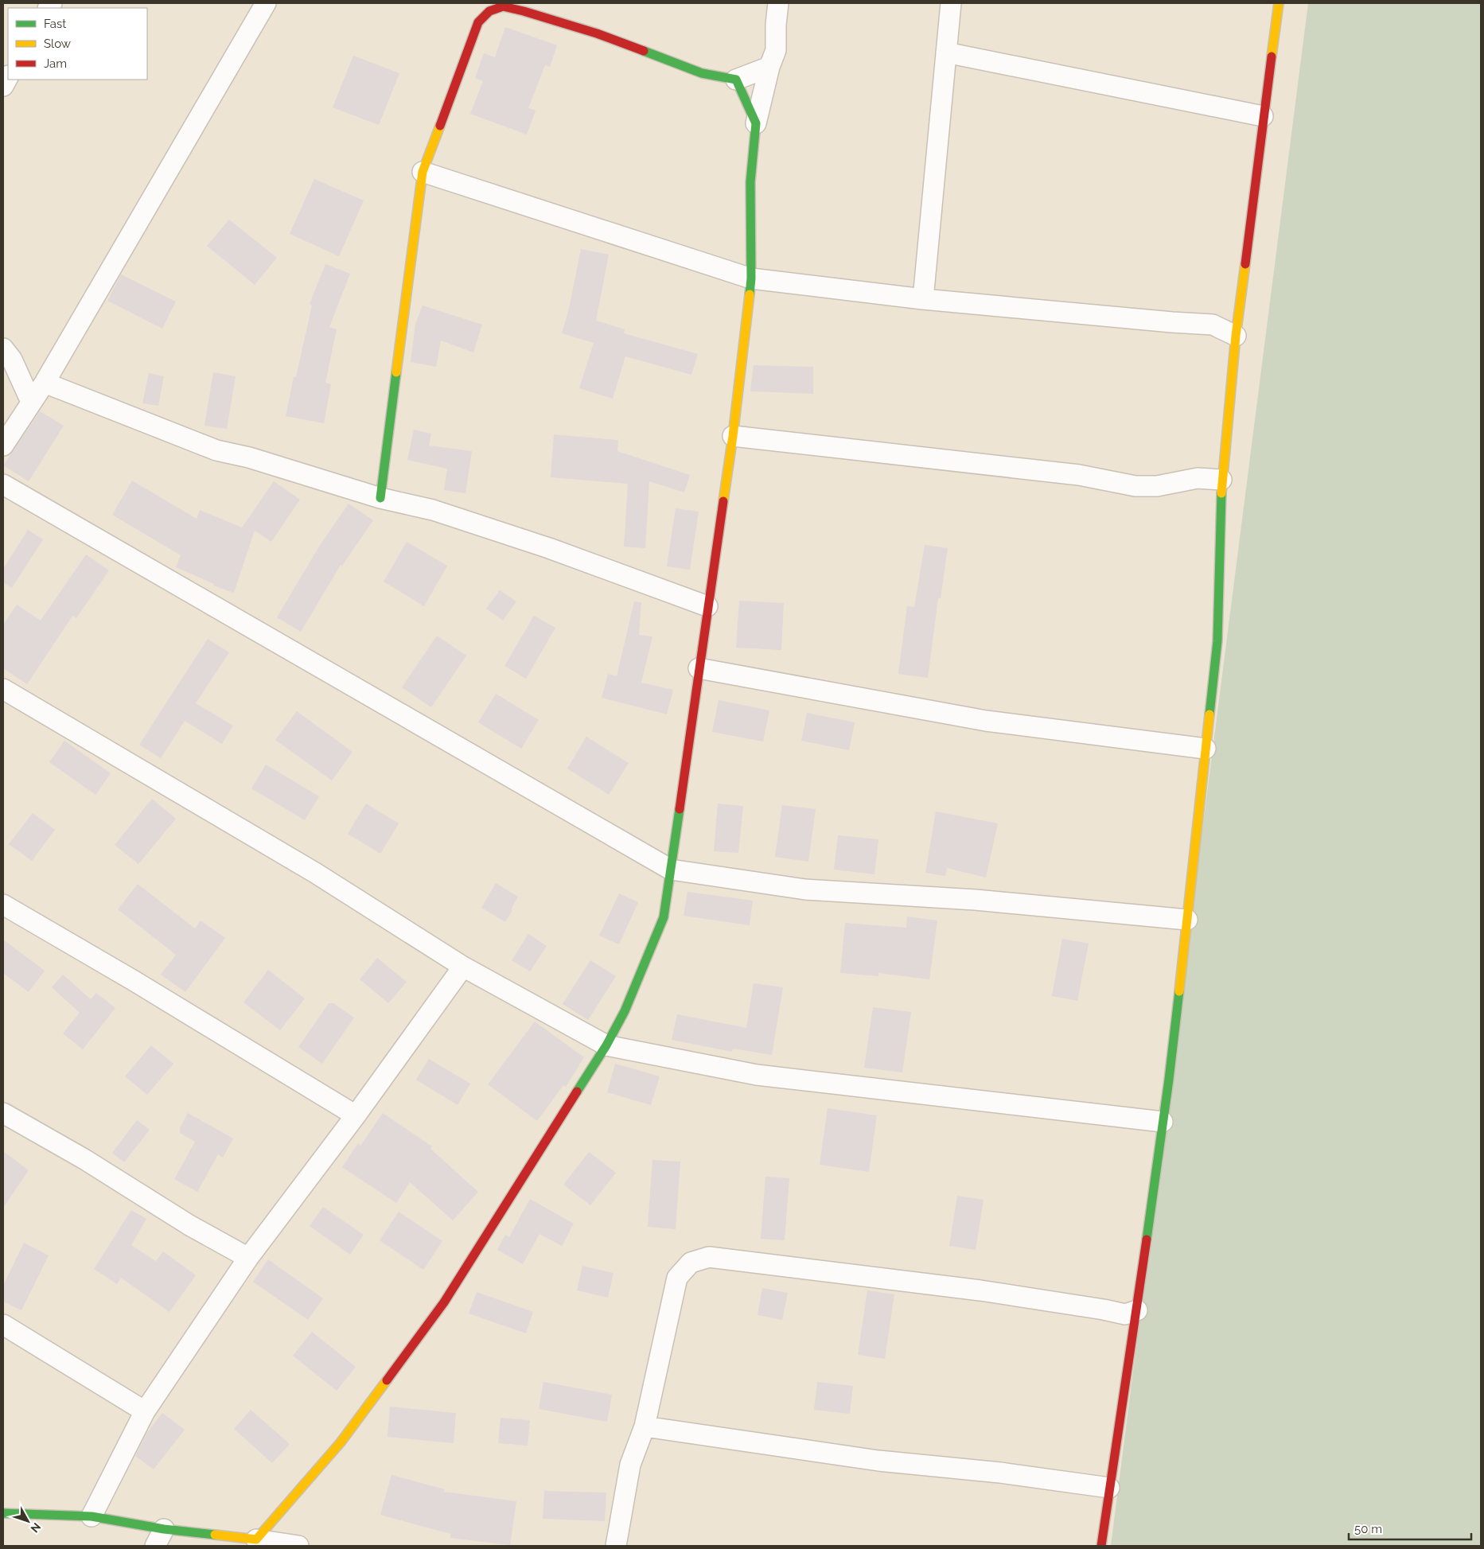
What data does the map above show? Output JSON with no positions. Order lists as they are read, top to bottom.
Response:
{
  "legend": ["Fast", "Slow", "Jam"],
  "scale_bar": "50 m",
  "north": "bottom right"
}
